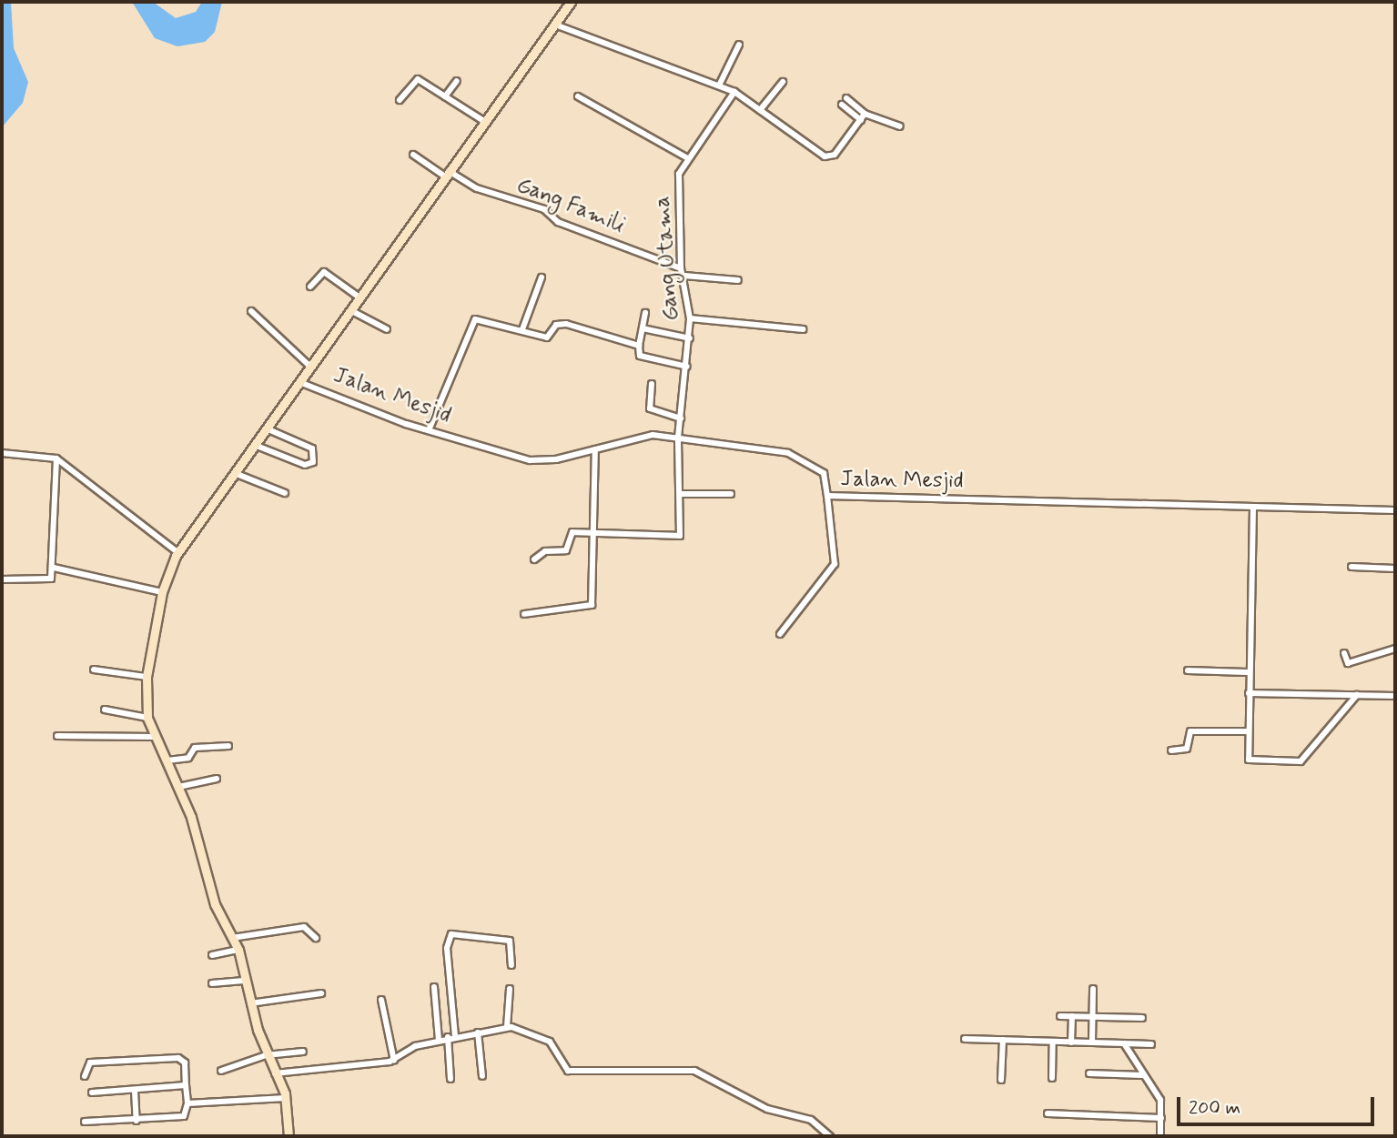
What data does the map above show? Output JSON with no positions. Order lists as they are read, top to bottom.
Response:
{
  "streets": {
    "street": ["Gang Famili", "Gang Utama", "Jalan Mesjid"]
  },
  "crossings": [
    ["Gang Famili", "Gang Utama"],
    ["Gang Utama", "Jalan Mesjid"]
  ],
  "scale_bar": "200 m"
}
